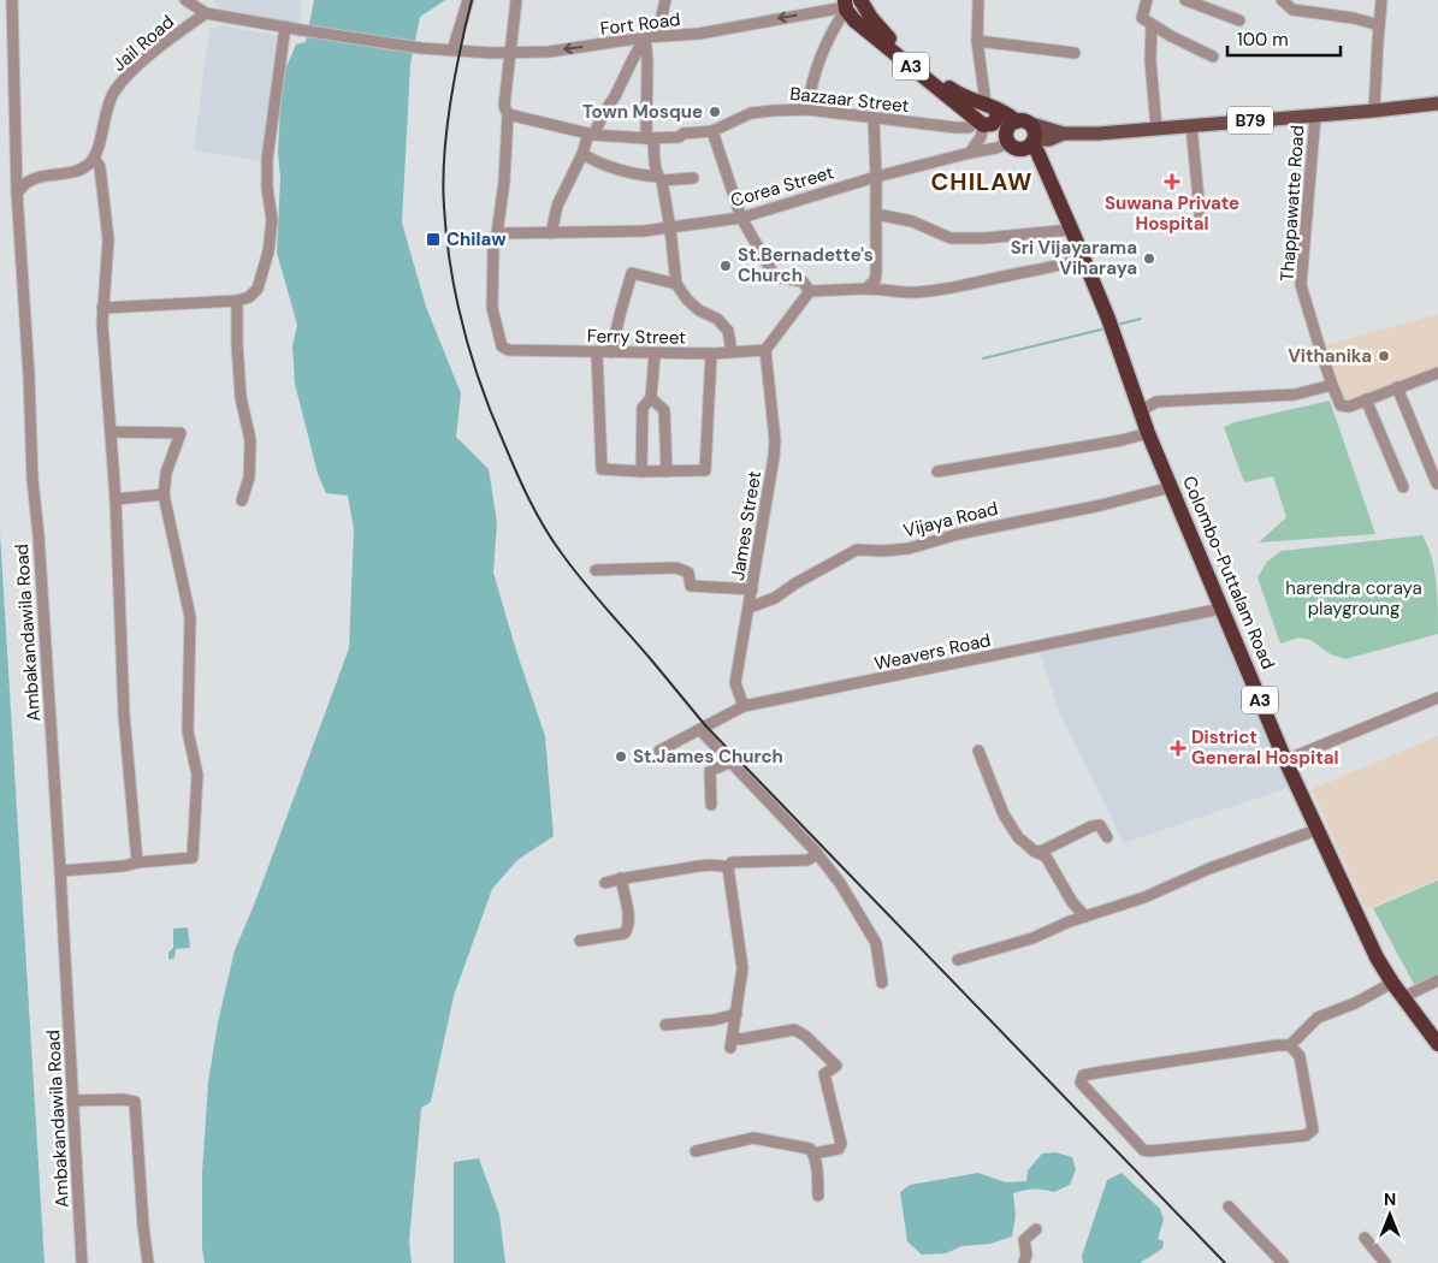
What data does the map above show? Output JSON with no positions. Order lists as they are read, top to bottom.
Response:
{
  "streets": {
    "highway": ["A3", "Colombo-Puttalam Road"],
    "main road": ["B79"],
    "street": [
      "Fort Road",
      "Jail Road",
      "Bazzaar Street",
      "Corea Street",
      "Thappawatte Road",
      "Ferry Street",
      "Vijaya Road",
      "James Street",
      "Ambakandawila Road",
      "Weavers Road"
    ]
  },
  "crossings": [
    ["Fort Road", "Jail Road"],
    ["Fort Road", "A3"],
    ["Fort Road", "Ferry Street"],
    ["A3", "Bazzaar Street"],
    ["A3", "B79"],
    ["A3", "Colombo-Puttalam Road"],
    ["Bazzaar Street", "Ferry Street"],
    ["B79", "Corea Street"],
    ["B79", "Thappawatte Road"],
    ["B79", "Colombo-Puttalam Road"],
    ["Corea Street", "Ferry Street"],
    ["Corea Street", "Colombo-Puttalam Road"],
    ["Ferry Street", "James Street"],
    ["Vijaya Road", "James Street"],
    ["Vijaya Road", "Colombo-Puttalam Road"],
    ["James Street", "Weavers Road"],
    ["Colombo-Puttalam Road", "Weavers Road"]
  ],
  "one_way": ["Fort Road"],
  "districts": ["CHILAW"],
  "parks": ["harendra coraya playgroung"],
  "places": {
    "other": [
      "Town Mosque",
      "Sri Vijayarama Viharaya",
      "St.Bernadette's Church",
      "Vithanika",
      "St.James Church"
    ],
    "health": ["Suwana Private Hospital", "District General Hospital"],
    "transit": ["Chilaw"]
  },
  "scale_bar": "100 m",
  "north": "top"
}
